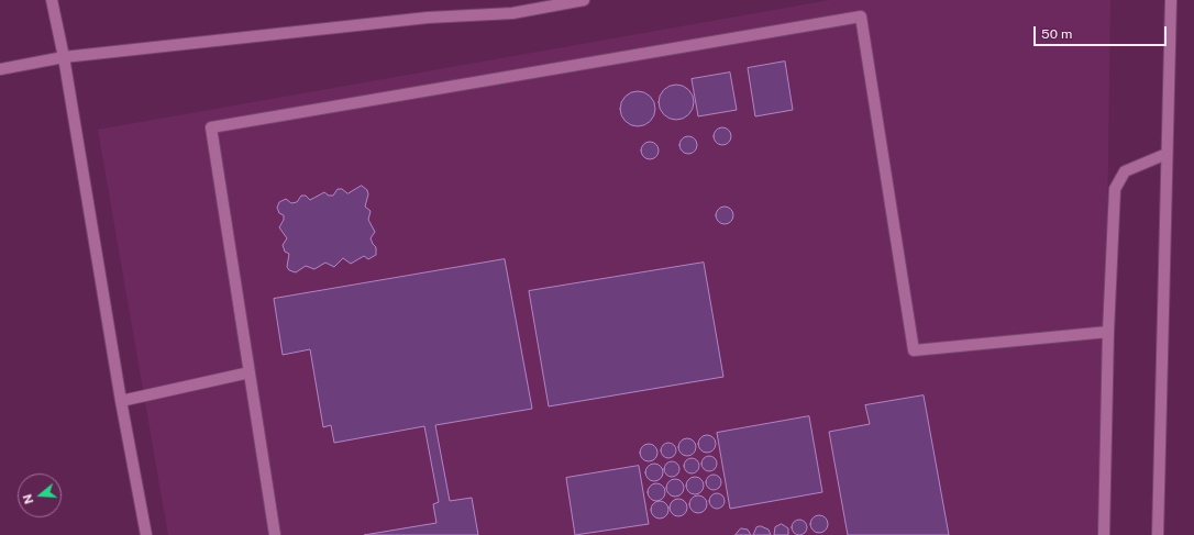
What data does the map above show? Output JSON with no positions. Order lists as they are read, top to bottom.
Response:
{
  "scale_bar": "50 m",
  "north": "left"
}
